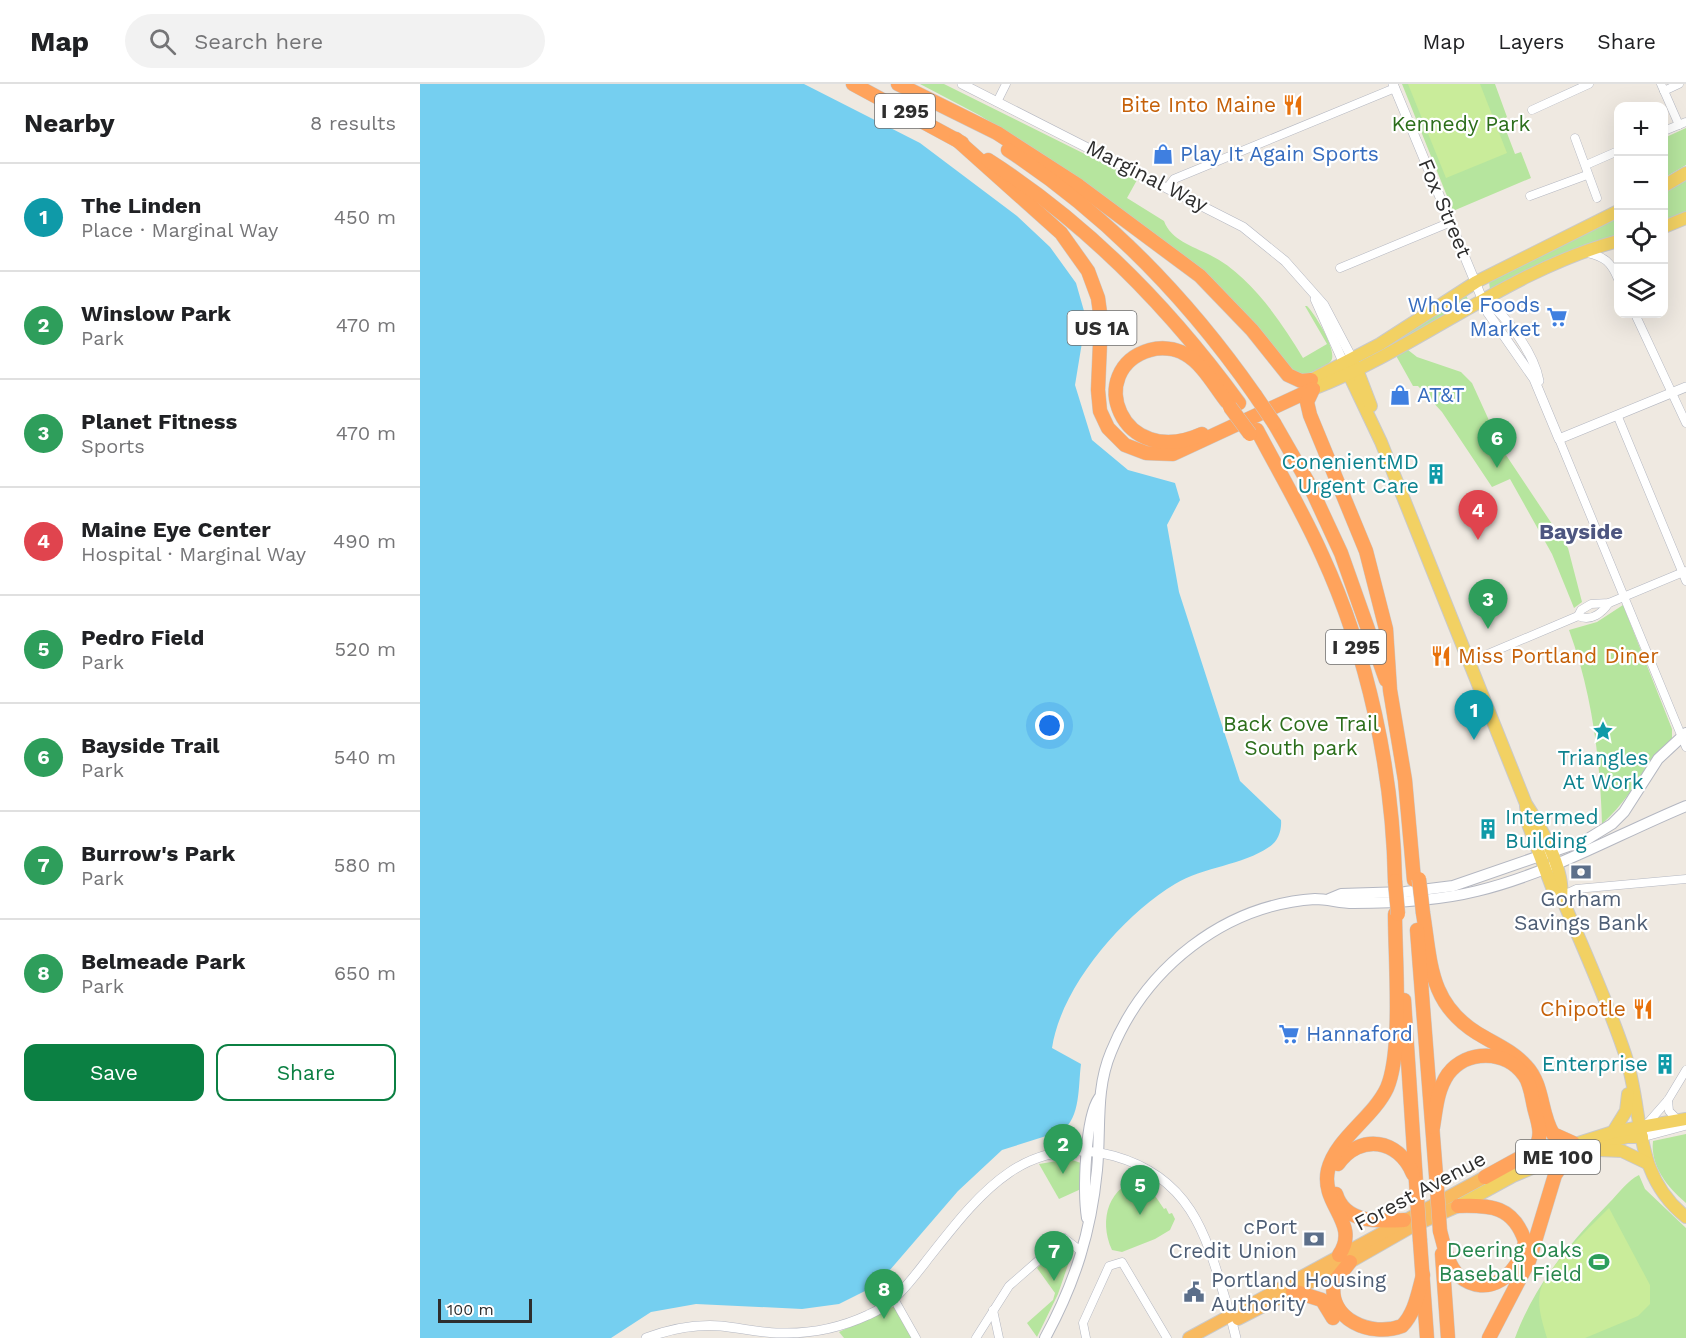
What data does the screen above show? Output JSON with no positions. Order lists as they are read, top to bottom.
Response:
{
  "streets": {
    "highway": ["I 295", "US 1A", "Forest Avenue"],
    "main road": ["Marginal Way", "ME 100"],
    "street": ["Fox Street"]
  },
  "crossings": [
    ["I 295", "US 1A"],
    ["Marginal Way", "US 1A"],
    ["Marginal Way", "Forest Avenue"],
    ["Fox Street", "US 1A"]
  ],
  "districts": ["Bayside"],
  "parks": ["Kennedy Park", "Back Cove Trail South park"],
  "places": {
    "restaurant": ["Bite Into Maine", "Miss Portland Diner", "Chipotle"],
    "shop": ["Play It Again Sports", "AT&T"],
    "supermarket": ["Whole Foods Market", "Hannaford"],
    "building": ["ConenientMD Urgent Care", "Intermed Building", "Enterprise"],
    "place": ["Triangles At Work"],
    "bank": ["Gorham Savings Bank", "cPort Credit Union"],
    "sports": ["Deering Oaks Baseball Field"],
    "public building": ["Portland Housing Authority"]
  },
  "scale_bar": "100 m",
  "page": {
    "header": "Map",
    "search": "Search here",
    "nav": ["Map", "Layers", "Share"],
    "heading": ["Nearby", "8 results"],
    "map_buttons": ["+", "−"],
    "list": [
      {
        "mark": "1",
        "name": "The Linden",
        "note": "Place · Marginal Way",
        "value": "450 m"
      },
      {
        "mark": "2",
        "name": "Winslow Park",
        "note": "Park",
        "value": "470 m"
      },
      {
        "mark": "3",
        "name": "Planet Fitness",
        "note": "Sports",
        "value": "470 m"
      },
      {
        "mark": "4",
        "name": "Maine Eye Center",
        "note": "Hospital · Marginal Way",
        "value": "490 m"
      },
      {
        "mark": "5",
        "name": "Pedro Field",
        "note": "Park",
        "value": "520 m"
      },
      {
        "mark": "6",
        "name": "Bayside Trail",
        "note": "Park",
        "value": "540 m"
      },
      {
        "mark": "7",
        "name": "Burrow's Park",
        "note": "Park",
        "value": "580 m"
      },
      {
        "mark": "8",
        "name": "Belmeade Park",
        "note": "Park",
        "value": "650 m"
      }
    ],
    "pins": [
      "6",
      "4",
      "3",
      "1",
      "2",
      "5",
      "7",
      "8"
    ],
    "buttons": ["Save", "Share"],
    "scale": "100 m"
  }
}
